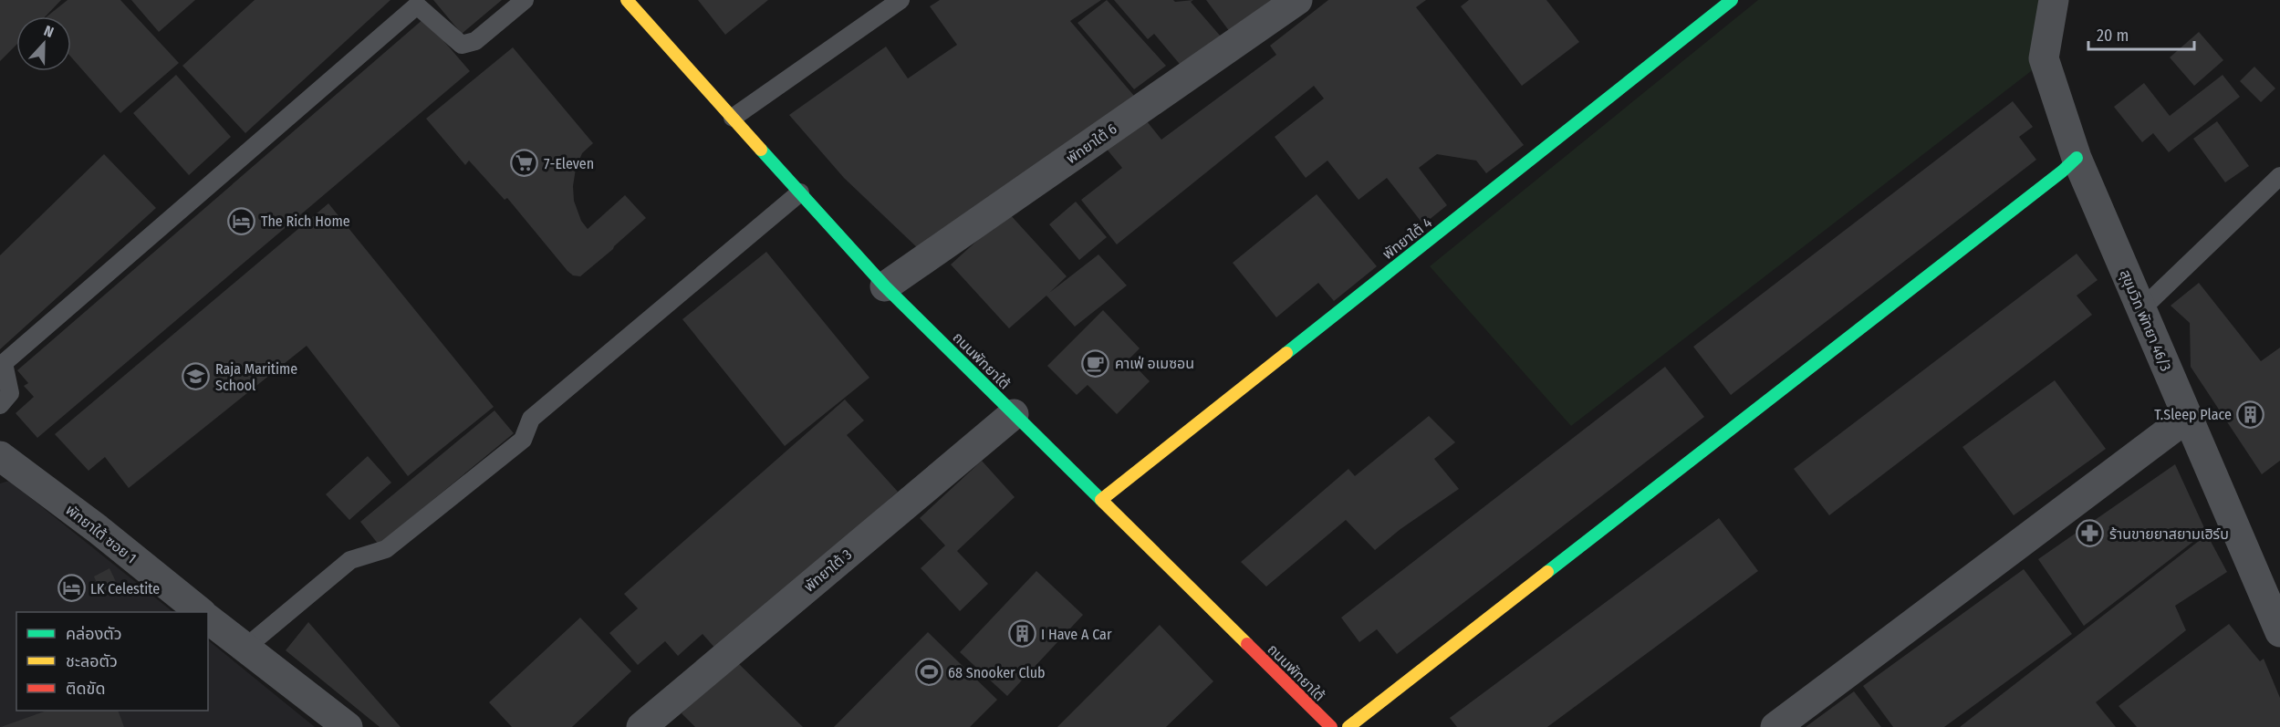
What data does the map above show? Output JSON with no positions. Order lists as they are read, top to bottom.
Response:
{
  "streets": {
    "street": [
      "พัทยาใต้ 6",
      "พัทยาใต้ 4",
      "สุขุมวิท พัทยา 46/3",
      "ถนนพัทยาใต้",
      "พัทยาใต้ ซอย 1",
      "พัทยาใต้ 3"
    ]
  },
  "crossings": [
    ["พัทยาใต้ 6", "ถนนพัทยาใต้"],
    ["พัทยาใต้ 4", "ถนนพัทยาใต้"],
    ["ถนนพัทยาใต้", "พัทยาใต้ 3"]
  ],
  "places": {
    "supermarket": ["7-Eleven"],
    "hotel": ["The Rich Home", "LK Celestite"],
    "cafe": ["คาเฟ่ อเมซอน"],
    "school or university": ["Raja Maritime School"],
    "building": ["T.Sleep Place", "I Have A Car"],
    "pharmacy": ["ร้านขายยาสยามเฮิร์บ"],
    "sports": ["68 Snooker Club"]
  },
  "legend": ["คล่องตัว", "ชะลอตัว", "ติดขัด"],
  "scale_bar": "20 m",
  "north": "top"
}
